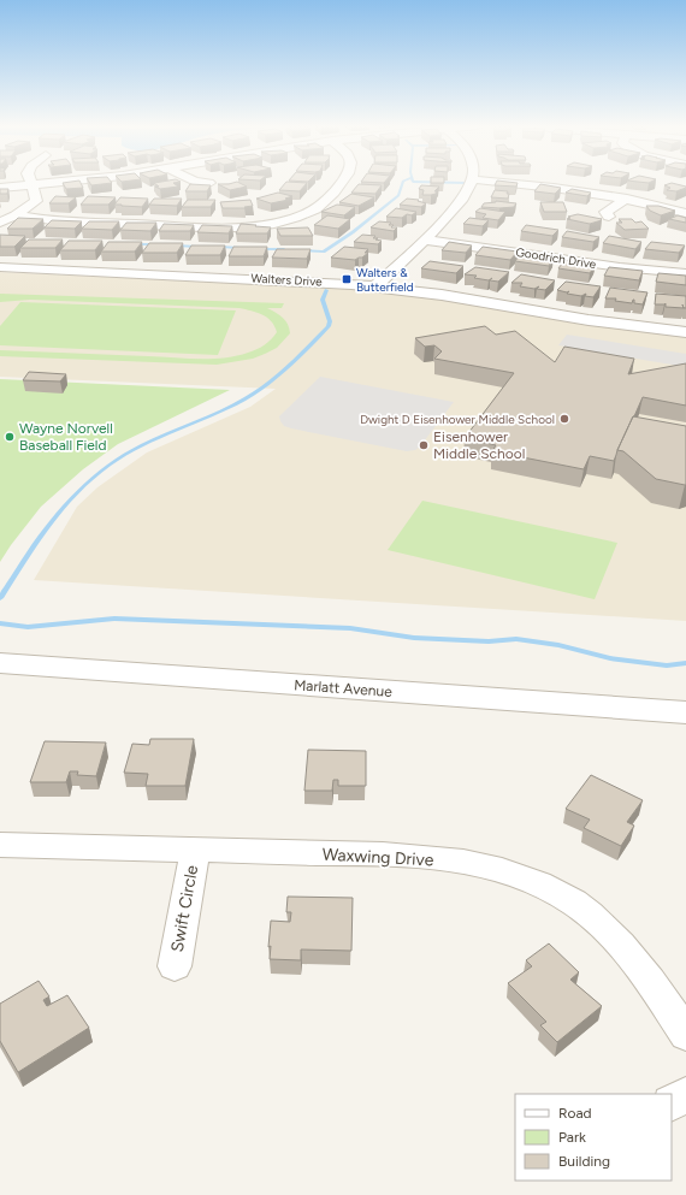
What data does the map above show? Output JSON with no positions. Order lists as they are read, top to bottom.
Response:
{
  "streets": {
    "street": [
      "Goodrich Drive",
      "Walters Drive",
      "Marlatt Avenue",
      "Waxwing Drive",
      "Swift Circle"
    ]
  },
  "crossings": [
    ["Waxwing Drive", "Swift Circle"]
  ],
  "places": {
    "transit": ["Walters & Butterfield"],
    "other": ["Dwight D Eisenhower Middle School", "Wayne Norvell Baseball Field", "Eisenhower Middle School"]
  },
  "legend": ["Road", "Park", "Building"]
}
